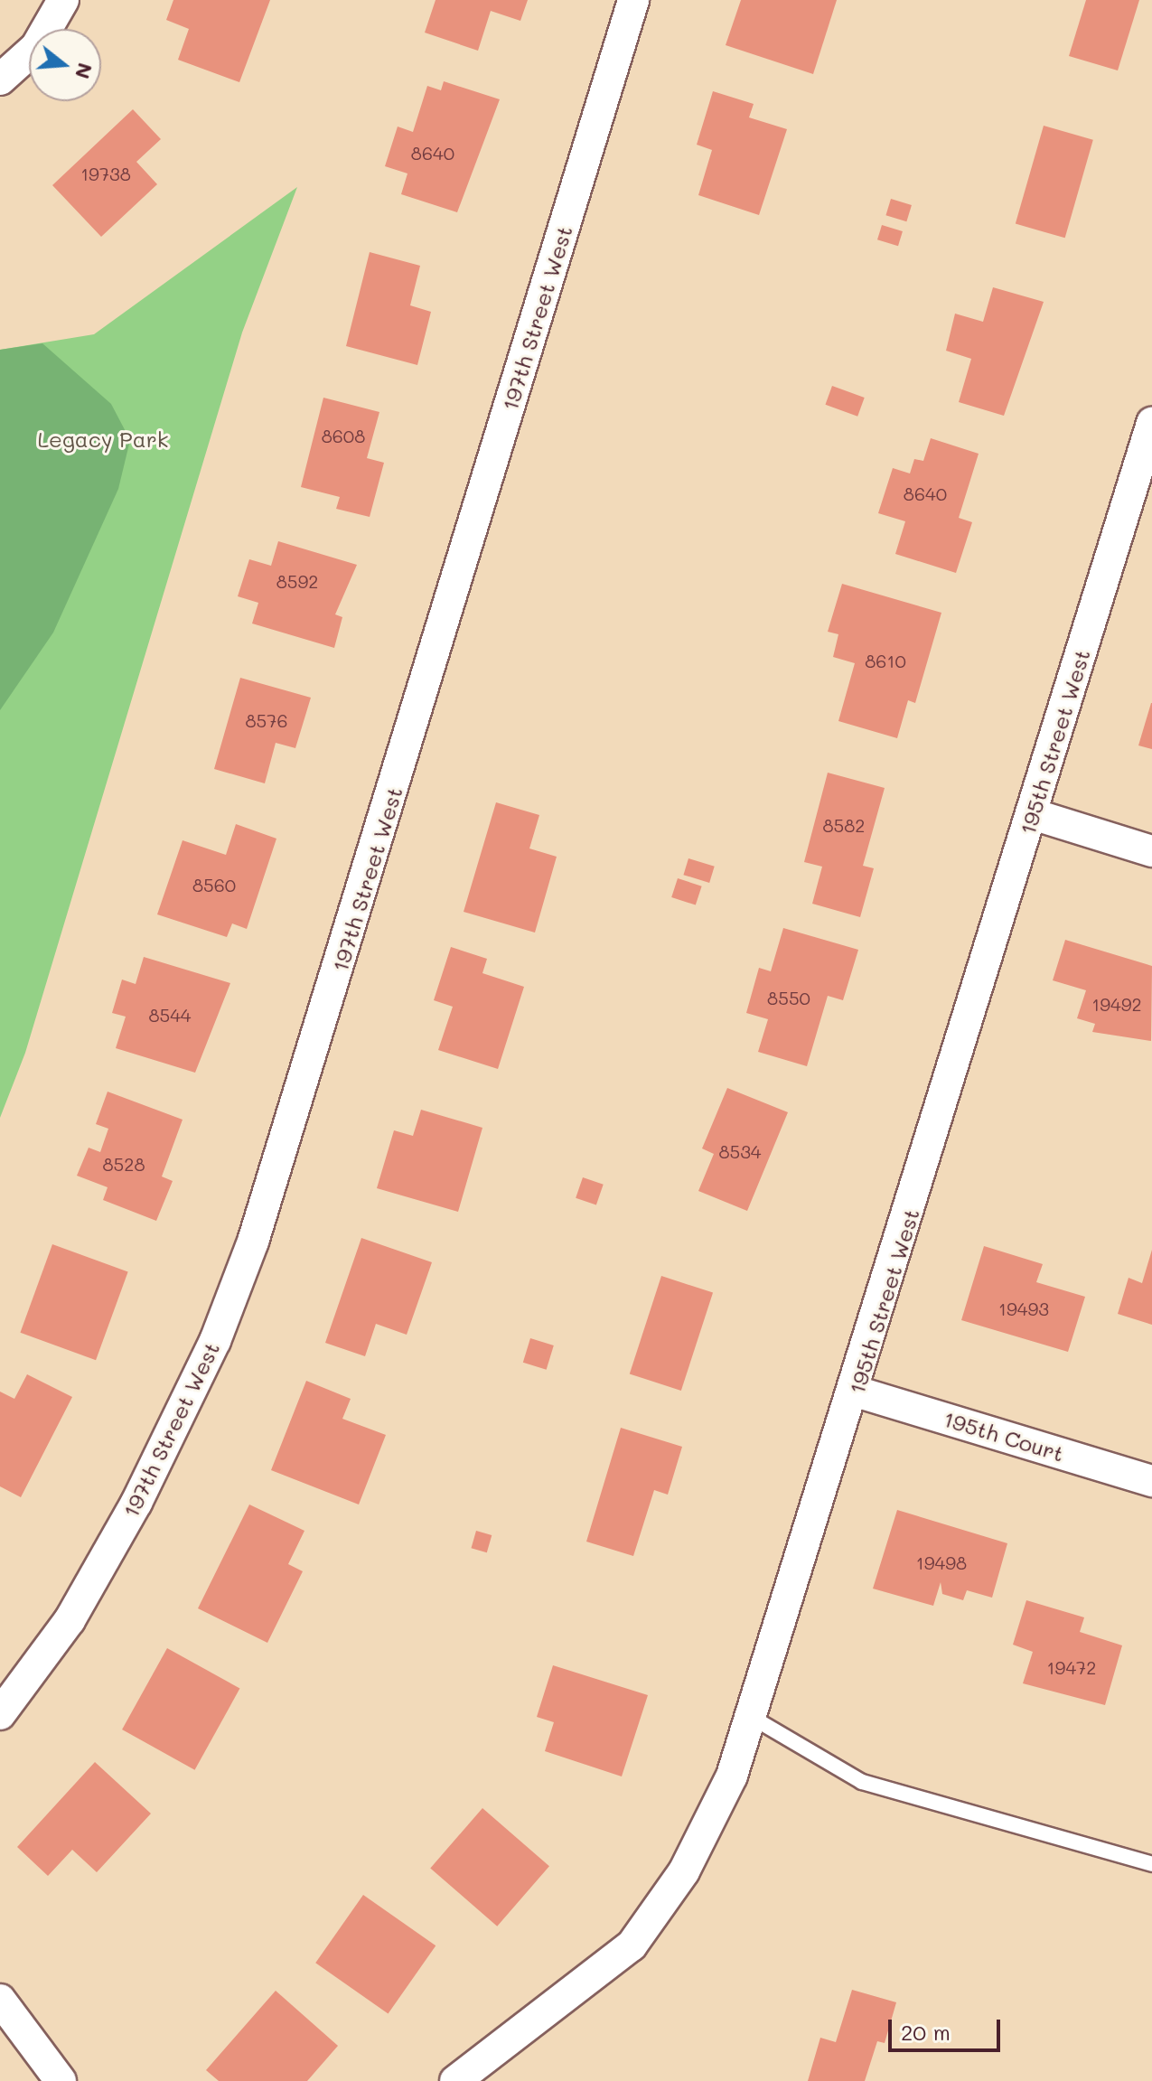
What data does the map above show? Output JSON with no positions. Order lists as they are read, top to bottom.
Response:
{
  "streets": {
    "street": ["197th Street West", "195th Street West", "195th Court"]
  },
  "crossings": [
    ["195th Street West", "195th Court"]
  ],
  "parks": ["Legacy Park"],
  "house_numbers": [
    "8640",
    "19738",
    "8608",
    "8640",
    "8592",
    "8610",
    "8576",
    "8582",
    "8560",
    "8550",
    "19492",
    "8544",
    "8534",
    "8528",
    "19493",
    "19498",
    "19472"
  ],
  "scale_bar": "20 m",
  "north": "right"
}
